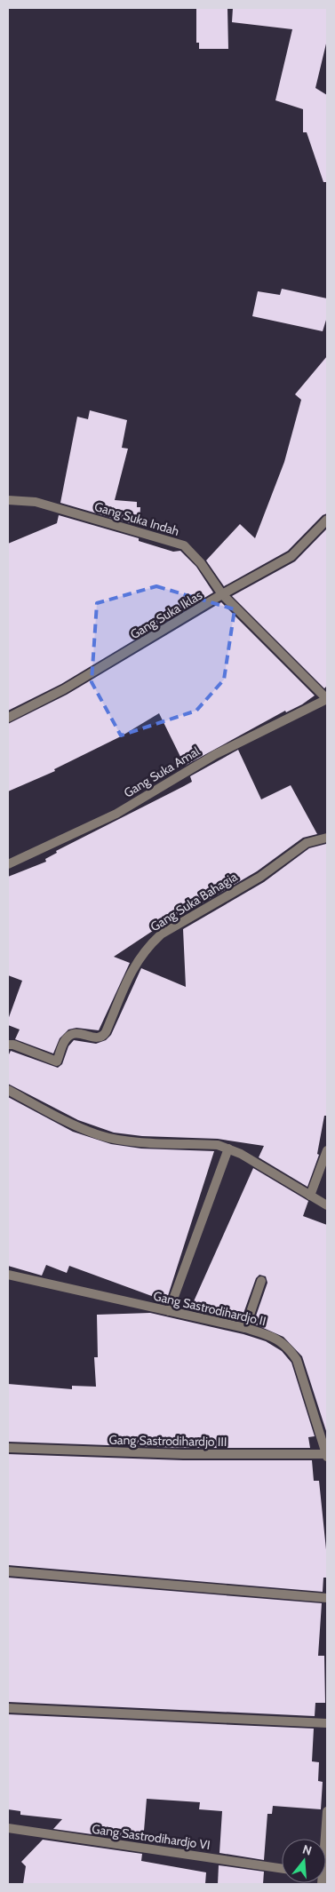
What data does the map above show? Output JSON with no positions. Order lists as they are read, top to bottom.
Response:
{
  "streets": {
    "street": [
      "Gang Suka Indah",
      "Gang Suka Iklas",
      "Gang Suka Amal",
      "Gang Suka Bahagia",
      "Gang Sastrodihardjo II",
      "Gang Sastrodihardjo III",
      "Gang Sastrodihardjo VI"
    ]
  },
  "crossings": [
    ["Gang Suka Indah", "Gang Suka Iklas"],
    ["Gang Suka Indah", "Gang Suka Amal"],
    ["Gang Sastrodihardjo II", "Gang Sastrodihardjo III"]
  ],
  "north": "top"
}
